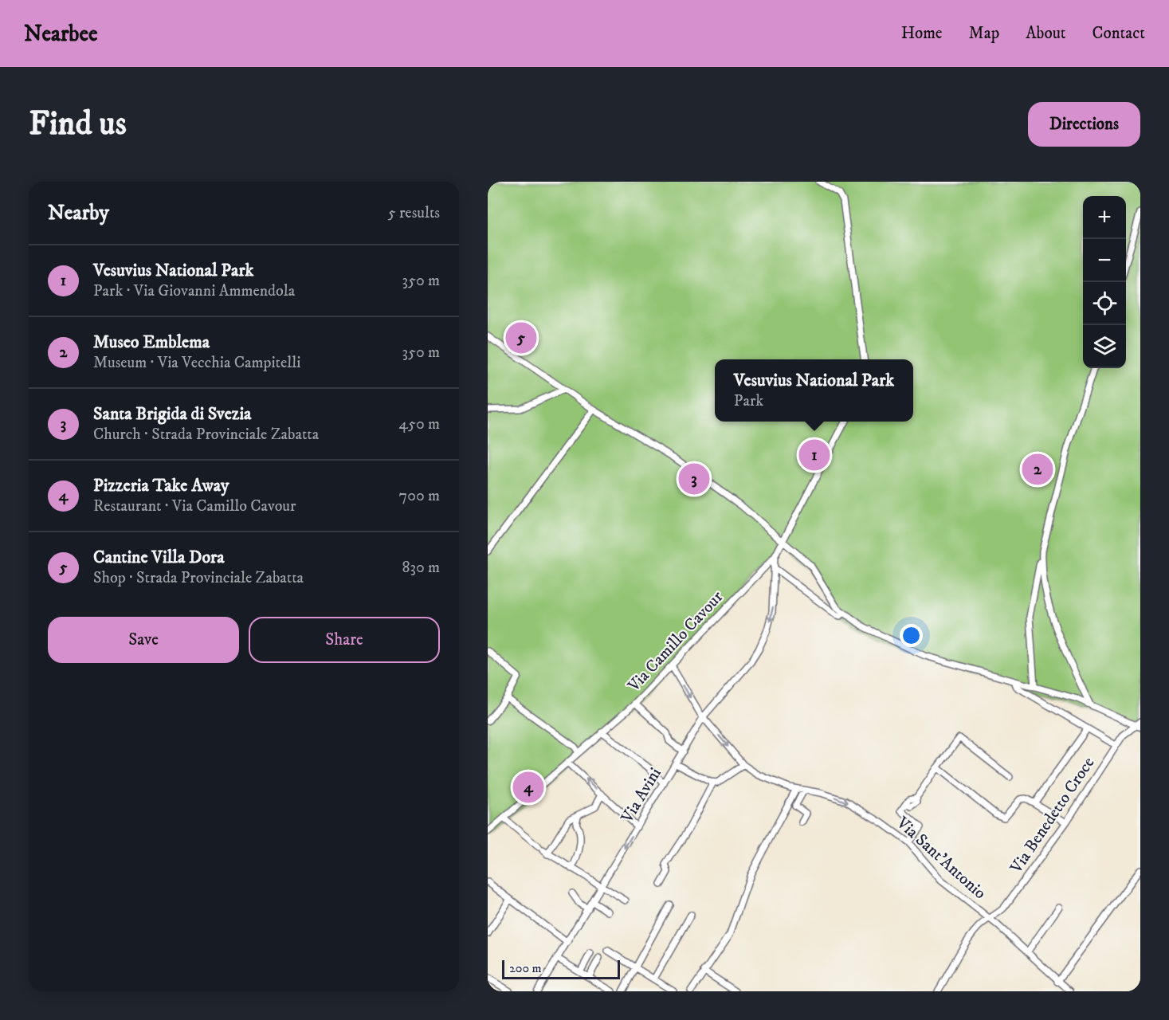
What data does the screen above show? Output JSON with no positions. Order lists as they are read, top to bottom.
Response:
{
  "streets": {
    "street": [
      "Via Camillo Cavour",
      "Via Avini",
      "Via Benedetto Croce",
      "Via Sant'Antonio"
    ]
  },
  "crossings": [
    ["Via Camillo Cavour", "Via Avini"],
    ["Via Camillo Cavour", "Via Sant'Antonio"],
    ["Via Avini", "Via Sant'Antonio"],
    ["Via Benedetto Croce", "Via Sant'Antonio"]
  ],
  "one_way": ["Via Avini"],
  "scale_bar": "200 m",
  "page": {
    "header": "Nearbee",
    "nav": [
      "Home",
      "Map",
      "About",
      "Contact"
    ],
    "buttons": [
      "Directions",
      ["Save", "Share"]
    ],
    "title": "Find us",
    "heading": ["Nearby", "5 results"],
    "map_buttons": ["+", "−"],
    "list": [
      {
        "mark": "1",
        "name": "Vesuvius National Park",
        "note": "Park · Via Giovanni Ammendola",
        "value": "350 m"
      },
      {
        "mark": "2",
        "name": "Museo Emblema",
        "note": "Museum · Via Vecchia Campitelli",
        "value": "350 m"
      },
      {
        "mark": "3",
        "name": "Santa Brigida di Svezia",
        "note": "Church · Strada Provinciale Zabatta",
        "value": "450 m"
      },
      {
        "mark": "4",
        "name": "Pizzeria Take Away",
        "note": "Restaurant · Via Camillo Cavour",
        "value": "700 m"
      },
      {
        "mark": "5",
        "name": "Cantine Villa Dora",
        "note": "Shop · Strada Provinciale Zabatta",
        "value": "830 m"
      }
    ],
    "pins": [
      "5",
      "1",
      "2",
      "3",
      "4"
    ],
    "popup": ["Vesuvius National Park", "Park"],
    "scale": "200 m"
  }
}
